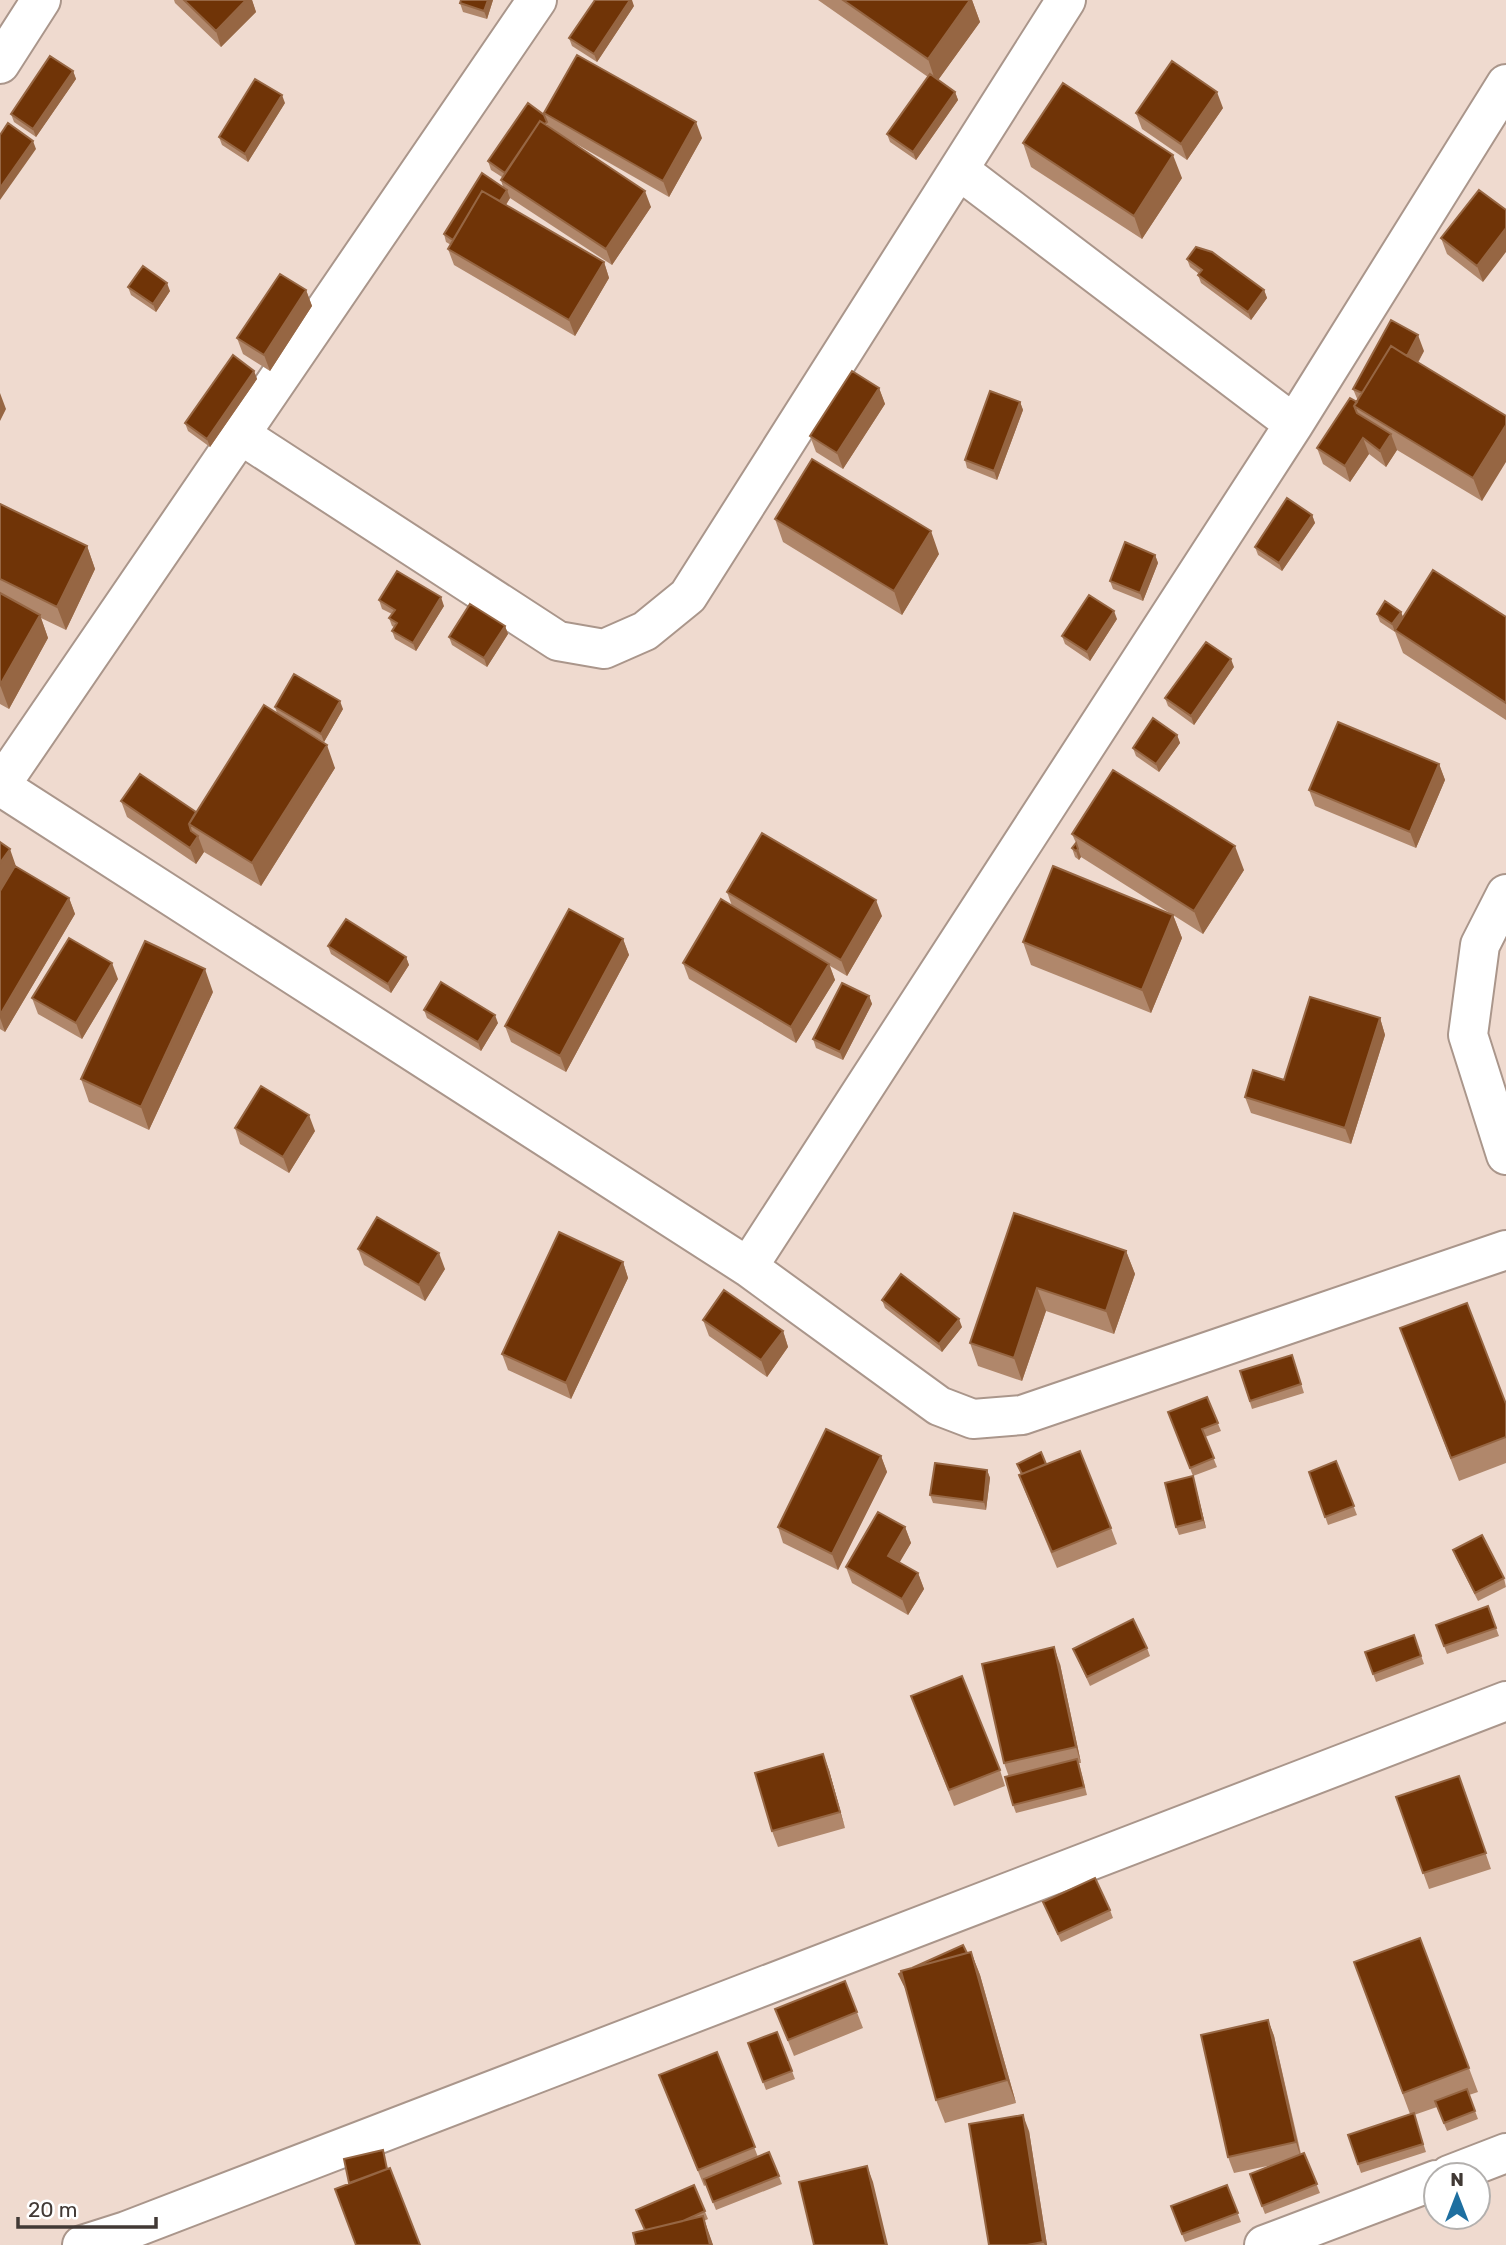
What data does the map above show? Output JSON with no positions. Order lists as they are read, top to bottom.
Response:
{
  "scale_bar": "20 m",
  "north": "top"
}
